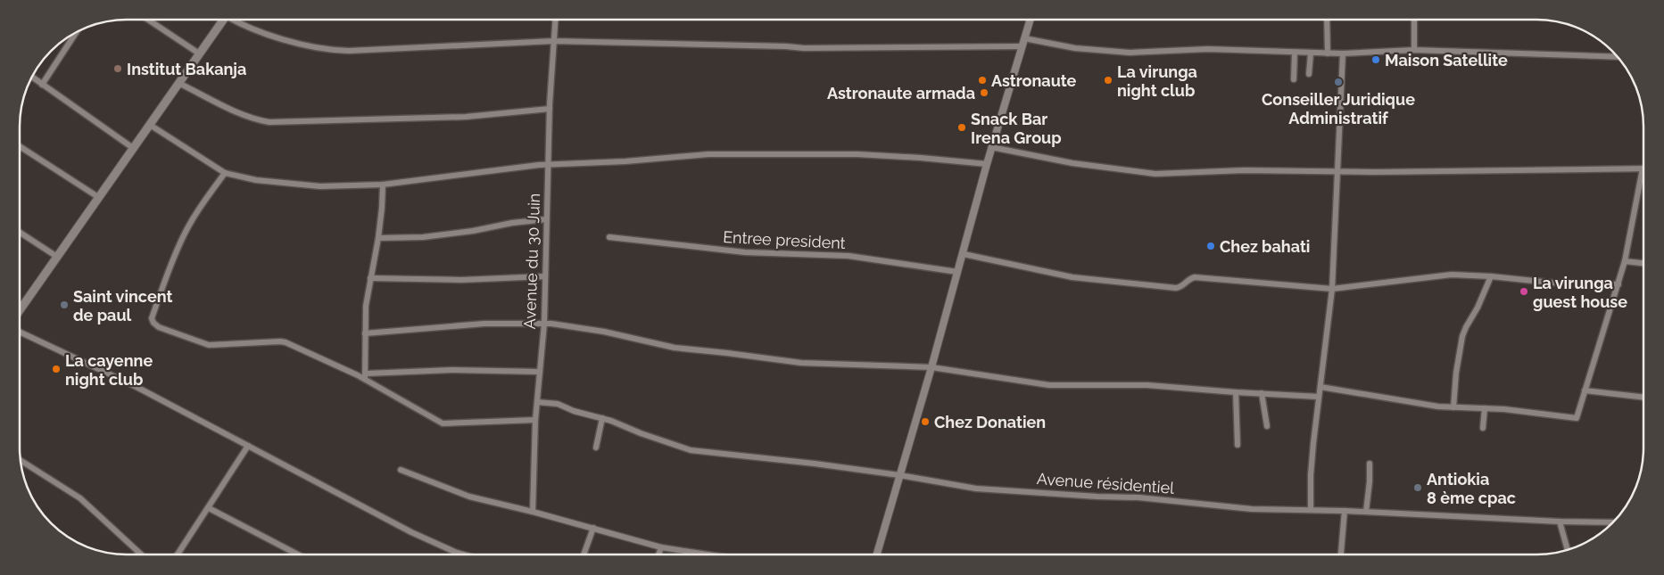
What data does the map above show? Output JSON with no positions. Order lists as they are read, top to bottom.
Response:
{
  "streets": {
    "street": ["Entree president", "Avenue du 30 Juin", "Avenue résidentiel"]
  },
  "crossings": [
    ["Avenue du 30 Juin", "Avenue résidentiel"]
  ],
  "places": [
    "Maison Satellite",
    "Institut Bakanja",
    "Astronaute",
    "La virunga night club",
    "Conseiller Juridique Administratif",
    "Astronaute armada",
    "Snack Bar Irena Group",
    "Chez bahati",
    "La virunga guest house",
    "Saint vincent de paul",
    "La cayenne night club",
    "Chez Donatien",
    "Antiokia 8 ème cpac"
  ]
}
